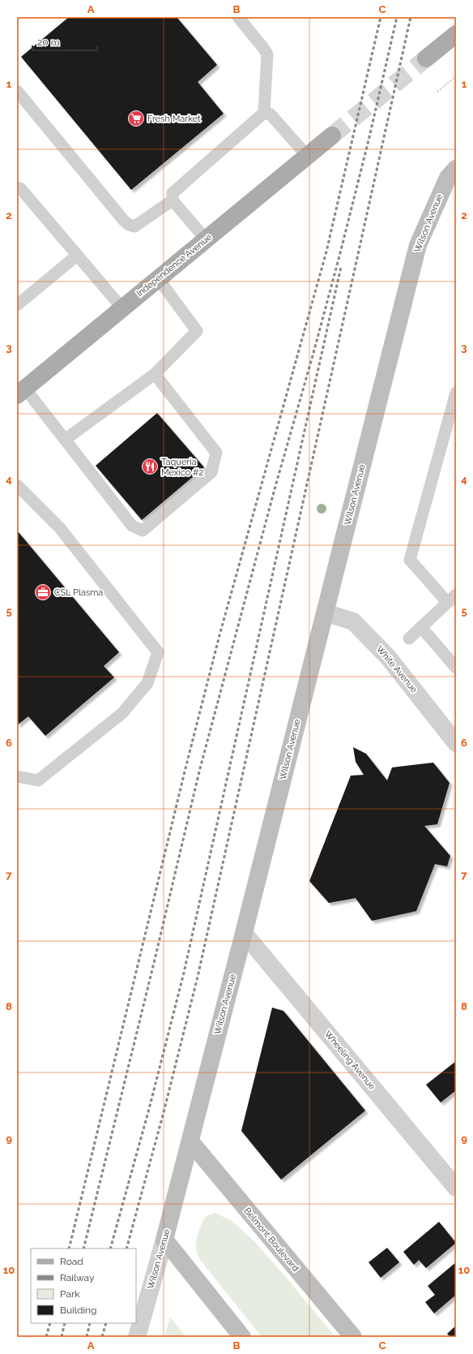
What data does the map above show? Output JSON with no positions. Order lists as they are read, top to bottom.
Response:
{
  "streets": {
    "main road": ["Wilson Avenue", "Independence Avenue", "Belmont Boulevard"],
    "street": ["White Avenue", "Wheeling Avenue"]
  },
  "crossings": [
    ["Wilson Avenue", "White Avenue"],
    ["Wilson Avenue", "Wheeling Avenue"],
    ["Wilson Avenue", "Belmont Boulevard"]
  ],
  "places": {
    "supermarket": ["Fresh Market"],
    "restaurant": ["Taqueria Mexico #2"],
    "office": ["CSL Plasma"]
  },
  "legend": [
    "Road",
    "Railway",
    "Park",
    "Building"
  ],
  "scale_bar": "20 m",
  "grid": {
    "columns": ["A", "B", "C"],
    "rows": [
      "1",
      "2",
      "3",
      "4",
      "5",
      "6",
      "7",
      "8",
      "9",
      "10"
    ]
  }
}
